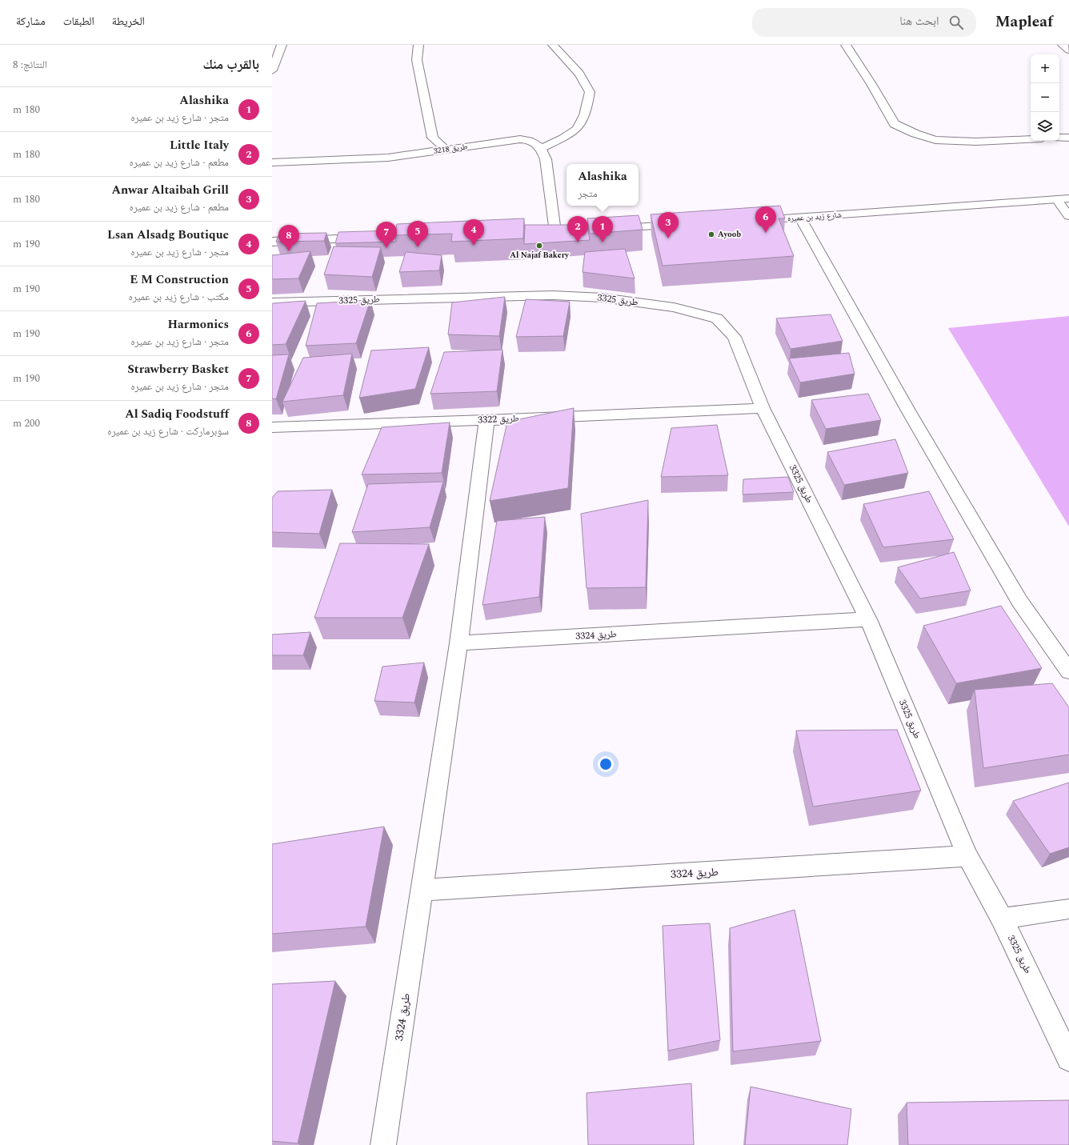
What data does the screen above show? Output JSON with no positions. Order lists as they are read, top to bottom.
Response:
{
  "streets": {
    "street": [
      "طريق 3218",
      "شارع زيد بن عميره",
      "طريق 3325",
      "طريق 3322",
      "طريق 3324"
    ]
  },
  "crossings": [
    ["طريق 3325", "طريق 3322"],
    ["طريق 3325", "طريق 3324"],
    ["طريق 3322", "طريق 3324"]
  ],
  "places": ["Ayoob", "Al Najaf Bakery"],
  "page": {
    "header": "Mapleaf",
    "search": "ابحث هنا",
    "nav": ["الخريطة", "الطبقات", "مشاركة"],
    "heading": ["بالقرب منك", "النتائج: 8"],
    "map_buttons": ["+", "−"],
    "list": [
      {
        "mark": "1",
        "name": "Alashika",
        "note": "متجر · شارع زيد بن عميره",
        "value": "180 m"
      },
      {
        "mark": "2",
        "name": "Little Italy",
        "note": "مطعم · شارع زيد بن عميره",
        "value": "180 m"
      },
      {
        "mark": "3",
        "name": "Anwar Altaibah Grill",
        "note": "مطعم · شارع زيد بن عميره",
        "value": "180 m"
      },
      {
        "mark": "4",
        "name": "Lsan Alsadg Boutique",
        "note": "متجر · شارع زيد بن عميره",
        "value": "190 m"
      },
      {
        "mark": "5",
        "name": "E M Construction",
        "note": "مكتب · شارع زيد بن عميره",
        "value": "190 m"
      },
      {
        "mark": "6",
        "name": "Harmonics",
        "note": "متجر · شارع زيد بن عميره",
        "value": "190 m"
      },
      {
        "mark": "7",
        "name": "Strawberry Basket",
        "note": "متجر · شارع زيد بن عميره",
        "value": "190 m"
      },
      {
        "mark": "8",
        "name": "Al Sadiq Foodstuff",
        "note": "سوبرماركت · شارع زيد بن عميره",
        "value": "200 m"
      }
    ],
    "popup": ["Alashika", "متجر"],
    "pins": [
      "6",
      "3",
      "1",
      "2",
      "4",
      "5",
      "7",
      "8"
    ]
  }
}
